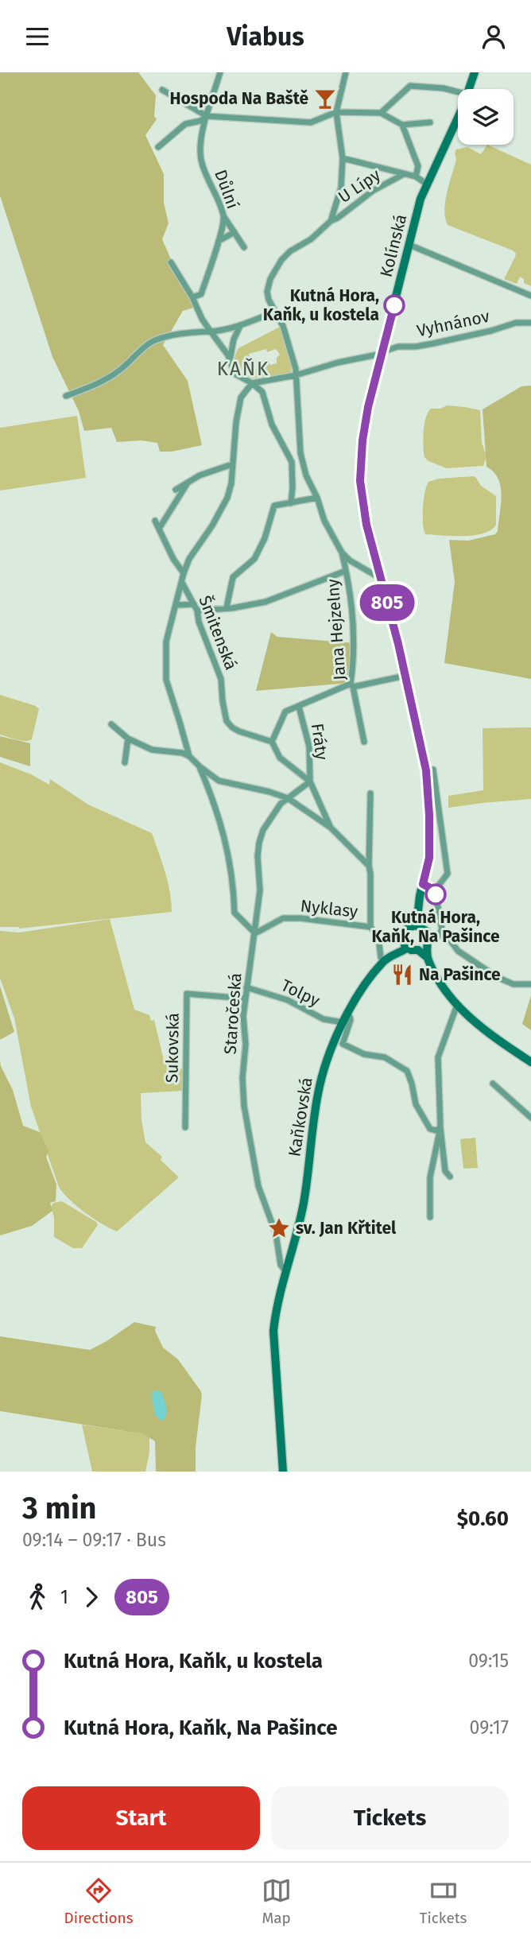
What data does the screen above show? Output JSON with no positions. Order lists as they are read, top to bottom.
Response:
{
  "streets": {
    "street": [
      "U Lípy",
      "Důlní",
      "Kolínská",
      "Vyhnánov",
      "Jana Hejzelny",
      "Šmitenská",
      "Fráty",
      "Nyklasy",
      "Tolpy",
      "Staročeská",
      "Sukovská",
      "Kaňkovská"
    ]
  },
  "crossings": [
    ["U Lípy", "Kolínská"],
    ["U Lípy", "Vyhnánov"],
    ["Kolínská", "Vyhnánov"],
    ["Kolínská", "Jana Hejzelny"],
    ["Kolínská", "Kaňkovská"],
    ["Jana Hejzelny", "Fráty"],
    ["Šmitenská", "Fráty"],
    ["Fráty", "Staročeská"],
    ["Nyklasy", "Staročeská"],
    ["Tolpy", "Staročeská"],
    ["Tolpy", "Kaňkovská"],
    ["Staročeská", "Sukovská"],
    ["Staročeská", "Kaňkovská"]
  ],
  "districts": ["KAŇK"],
  "places": {
    "bar": ["Hospoda Na Baště"],
    "other": ["Kutná Hora, Kaňk, u kostela", "Kutná Hora, Kaňk, Na Pašince"],
    "restaurant": ["Na Pašince"],
    "place": ["sv. Jan Křtitel"]
  },
  "lines": ["bus line 805"],
  "page": {
    "header": "Viabus",
    "on_map": "805",
    "heading": ["3 min", "09:14 – 09:17 · Bus", "$0.60"],
    "legs": ["1", "805"],
    "list": [
      {
        "name": "Kutná Hora, Kaňk, u kostela",
        "value": "09:15"
      },
      {
        "name": "Kutná Hora, Kaňk, Na Pašince",
        "value": "09:17"
      }
    ],
    "buttons": ["Start", "Tickets"],
    "tabs": ["Directions", "Map", "Tickets"]
  }
}
